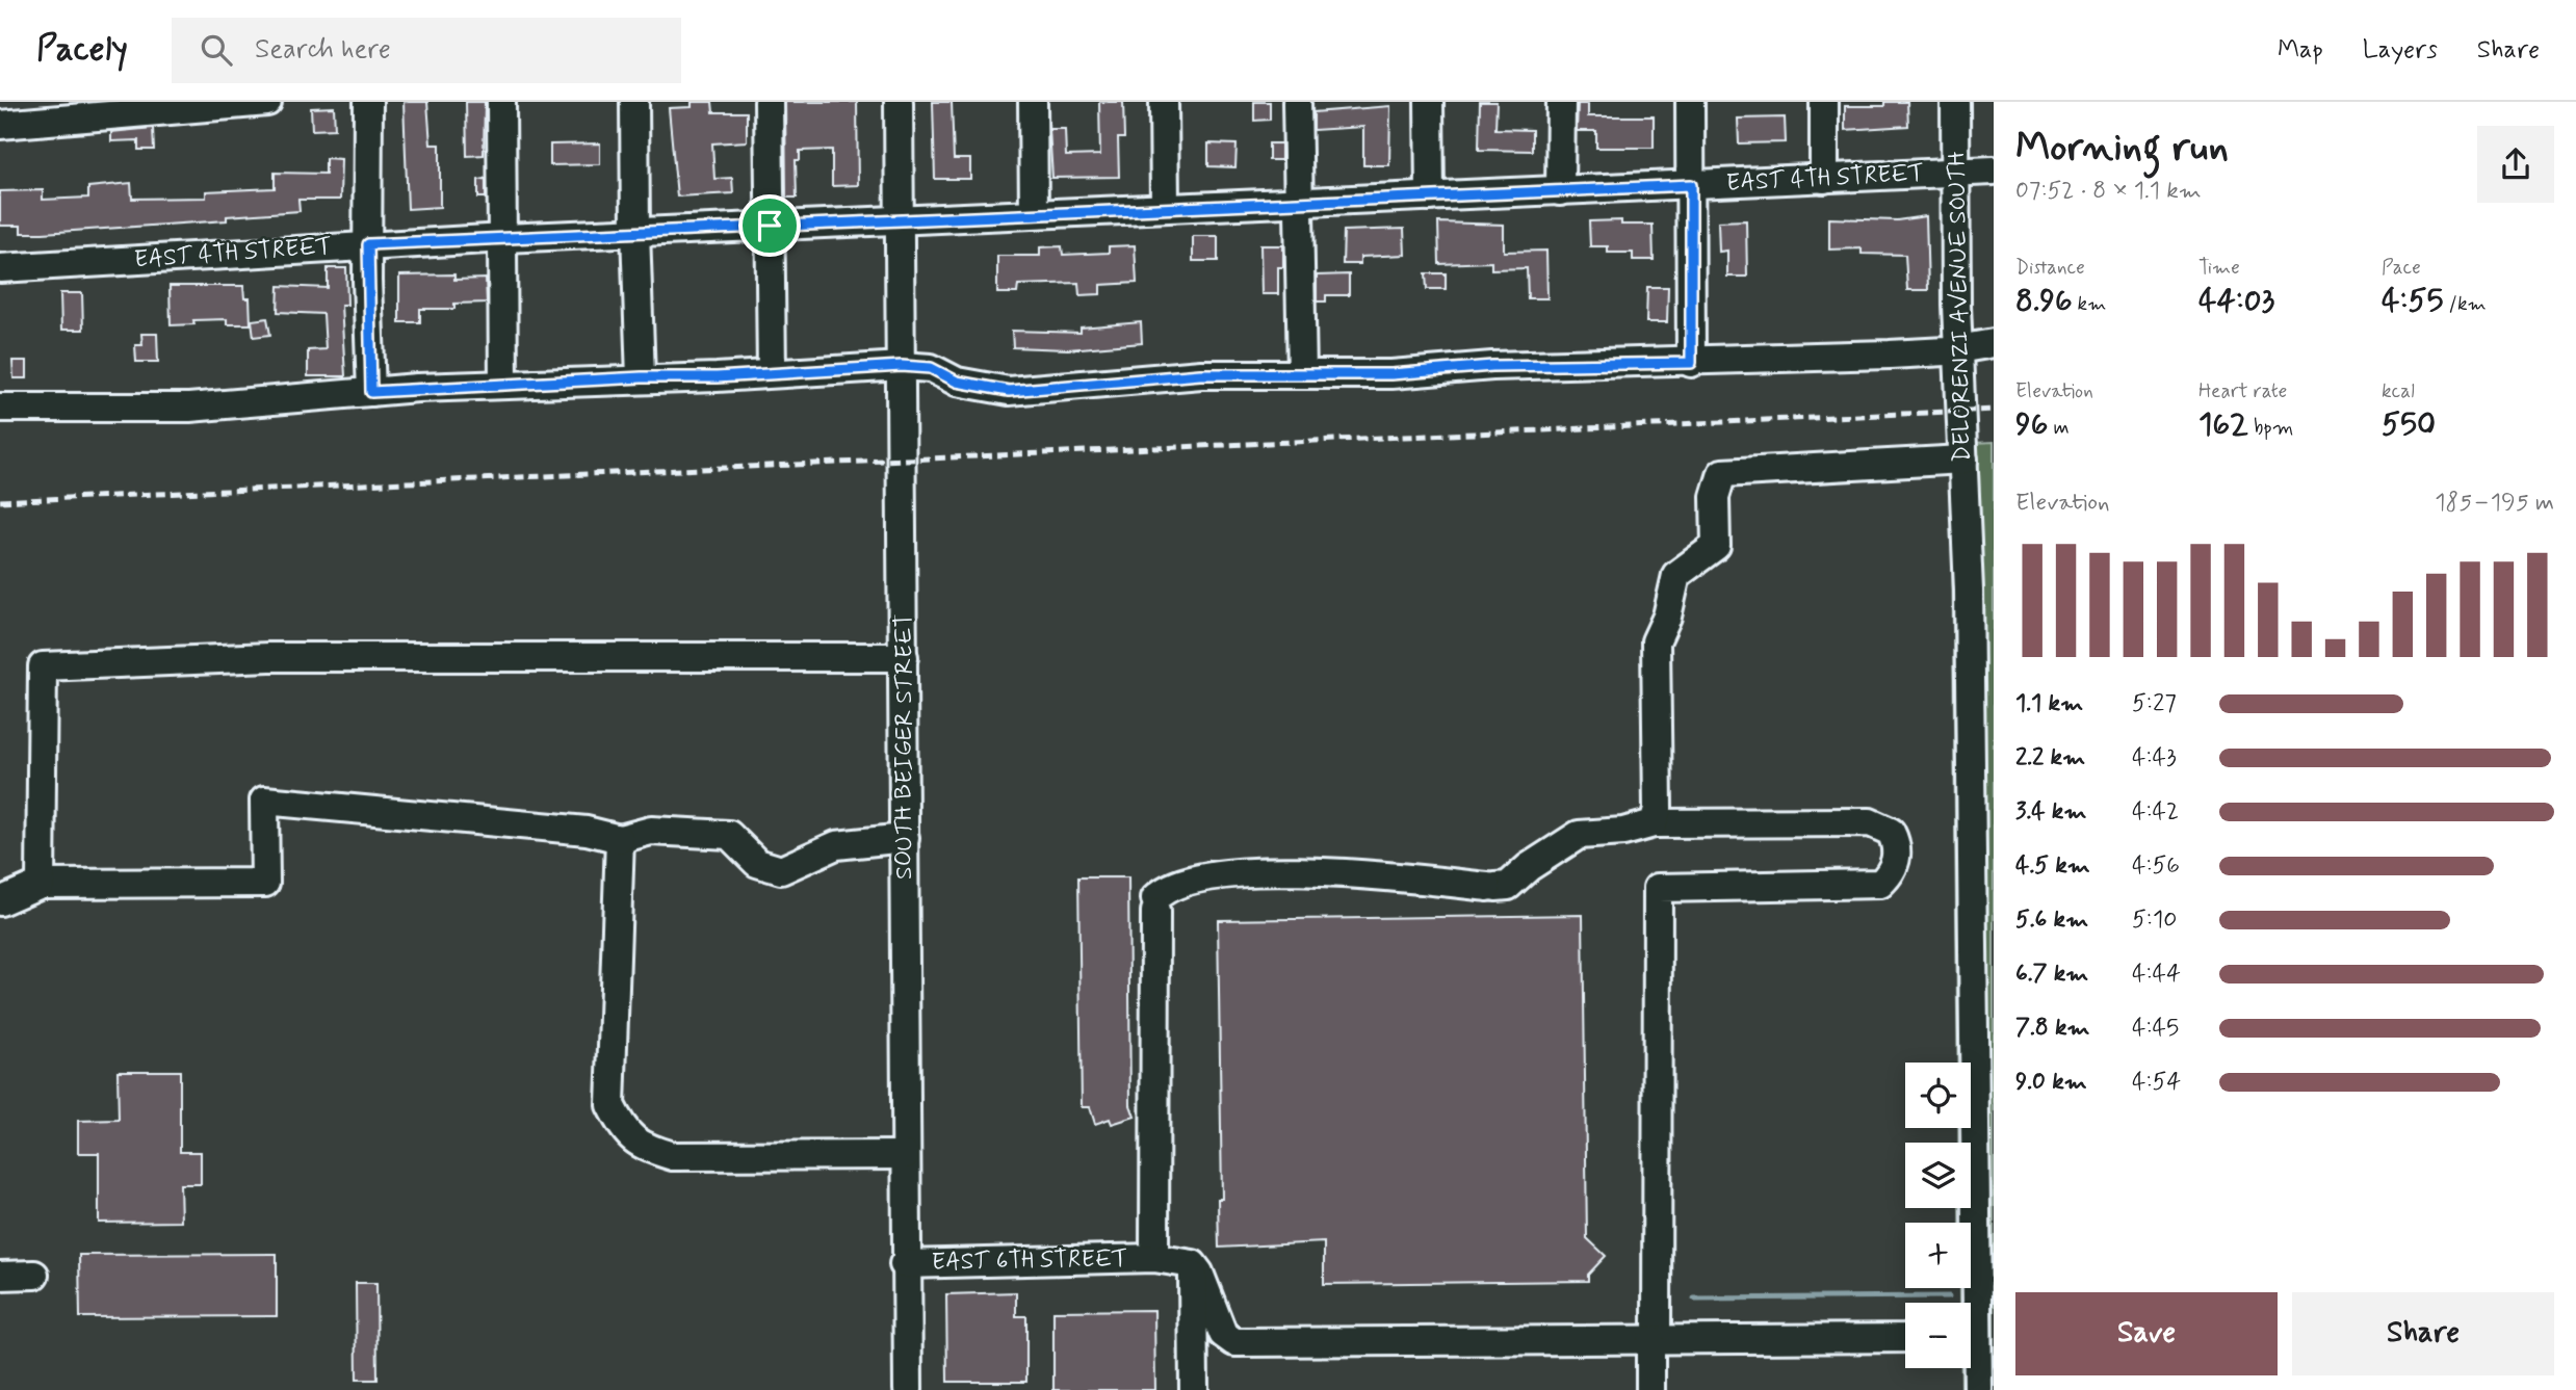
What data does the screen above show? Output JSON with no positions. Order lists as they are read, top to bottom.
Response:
{
  "streets": {
    "street": [
      "EAST 4TH STREET",
      "DELORENZI AVENUE SOUTH",
      "SOUTH BEIGER STREET",
      "EAST 6TH STREET"
    ]
  },
  "crossings": [
    ["EAST 4TH STREET", "DELORENZI AVENUE SOUTH"],
    ["EAST 4TH STREET", "SOUTH BEIGER STREET"],
    ["SOUTH BEIGER STREET", "EAST 6TH STREET"]
  ],
  "page": {
    "header": "Pacely",
    "search": "Search here",
    "nav": ["Map", "Layers", "Share"],
    "heading": ["Morning run", "07:52 · 8 × 1.1 km"],
    "stats": [
      ["Distance", "8.96 km"],
      ["Time", "44:03"],
      ["Pace", "4:55 /km"],
      ["Elevation", "96 m"],
      ["Heart rate", "162 bpm"],
      ["kcal", "550"]
    ],
    "chart": ["Elevation", "185–195 m"],
    "list": [
      {
        "name": "1.1 km",
        "note": "5:27"
      },
      {
        "name": "2.2 km",
        "note": "4:43"
      },
      {
        "name": "3.4 km",
        "note": "4:42"
      },
      {
        "name": "4.5 km",
        "note": "4:56"
      },
      {
        "name": "5.6 km",
        "note": "5:10"
      },
      {
        "name": "6.7 km",
        "note": "4:44"
      },
      {
        "name": "7.8 km",
        "note": "4:45"
      },
      {
        "name": "9.0 km",
        "note": "4:54"
      }
    ],
    "map_buttons": ["+", "−"],
    "buttons": ["Save", "Share"]
  }
}
